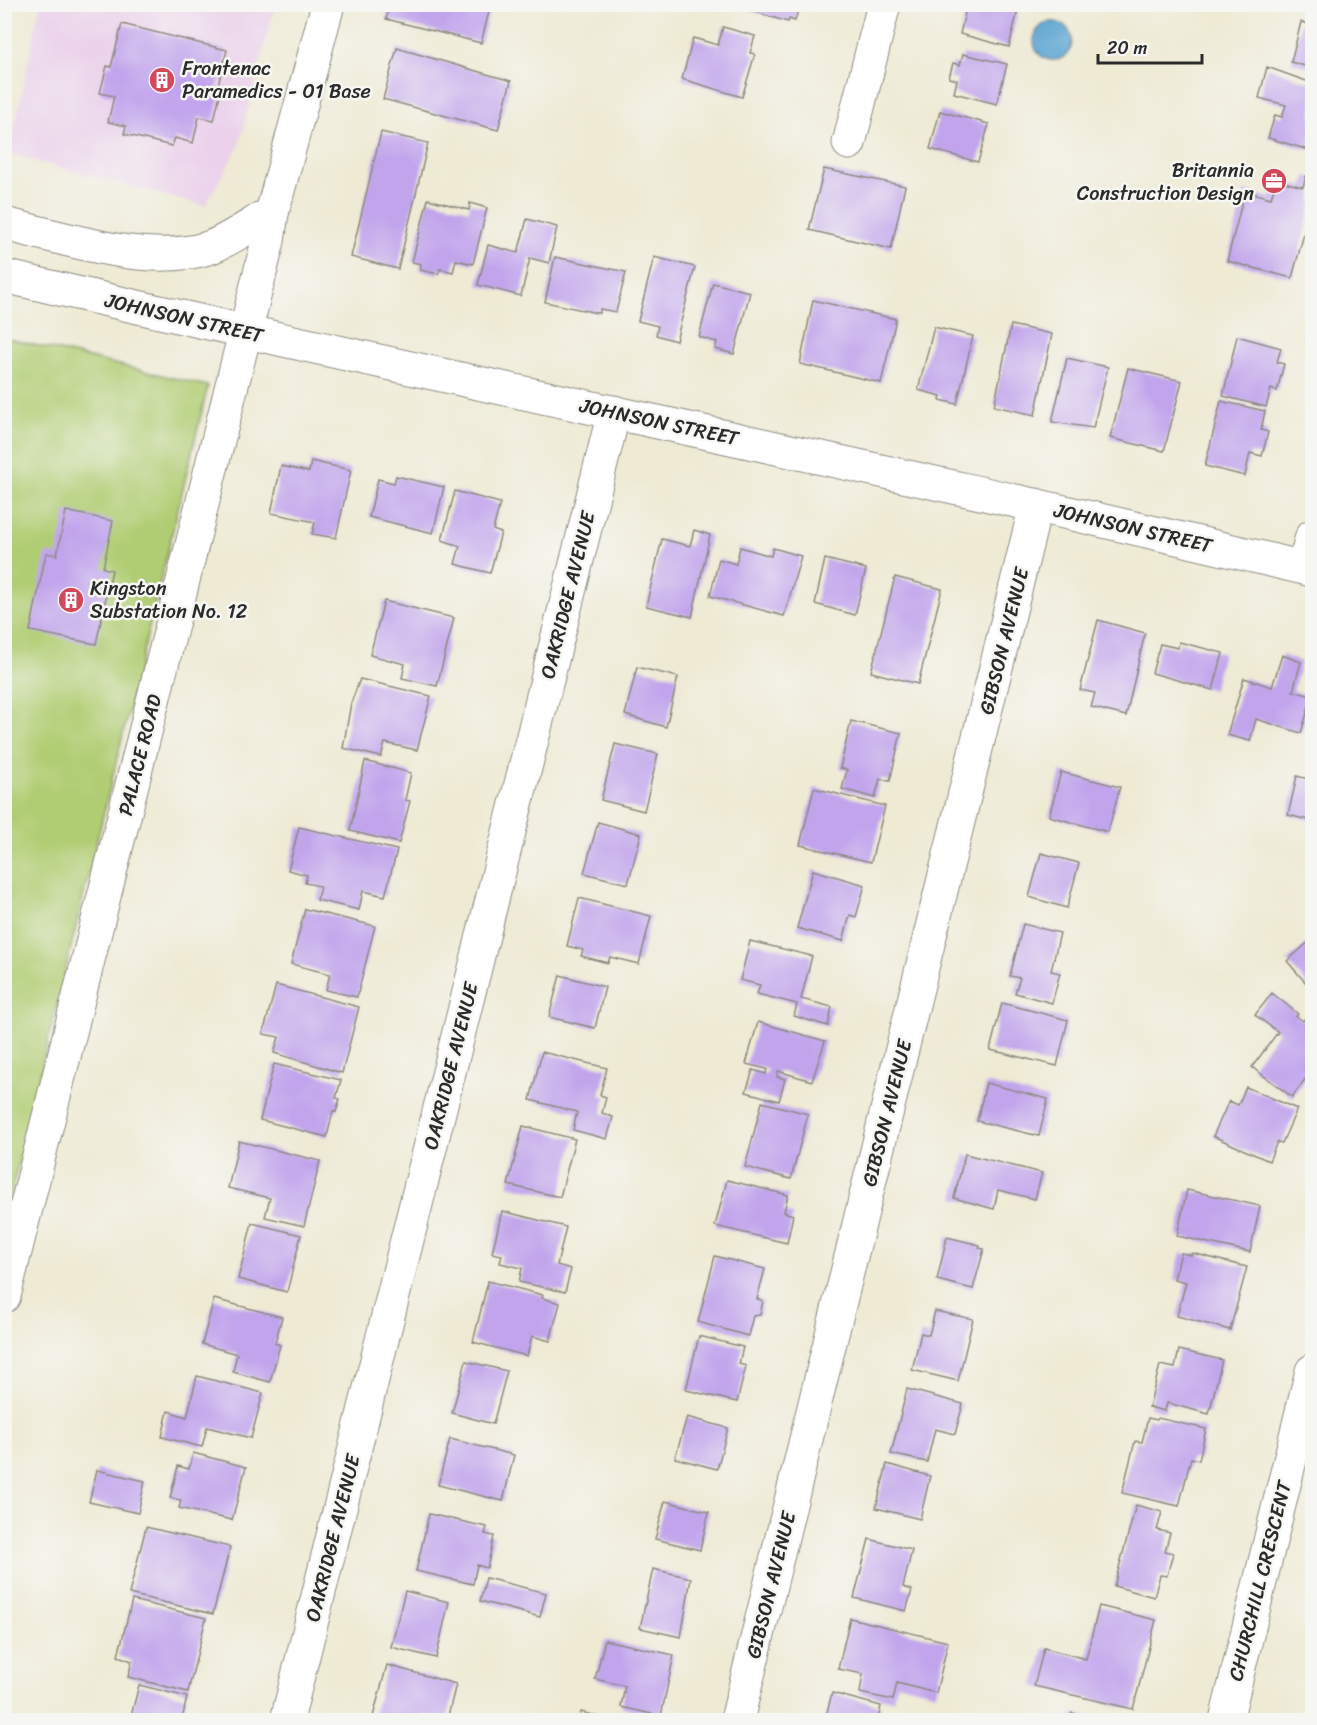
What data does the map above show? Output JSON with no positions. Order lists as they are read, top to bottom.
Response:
{
  "streets": {
    "street": [
      "JOHNSON STREET",
      "OAKRIDGE AVENUE",
      "GIBSON AVENUE",
      "PALACE ROAD",
      "CHURCHILL CRESCENT"
    ]
  },
  "crossings": [
    ["JOHNSON STREET", "OAKRIDGE AVENUE"],
    ["JOHNSON STREET", "GIBSON AVENUE"],
    ["JOHNSON STREET", "PALACE ROAD"]
  ],
  "places": {
    "building": ["Frontenac Paramedics - 01 Base", "Kingston Substation No. 12"],
    "office": ["Britannia Construction Design"]
  },
  "scale_bar": "20 m"
}
